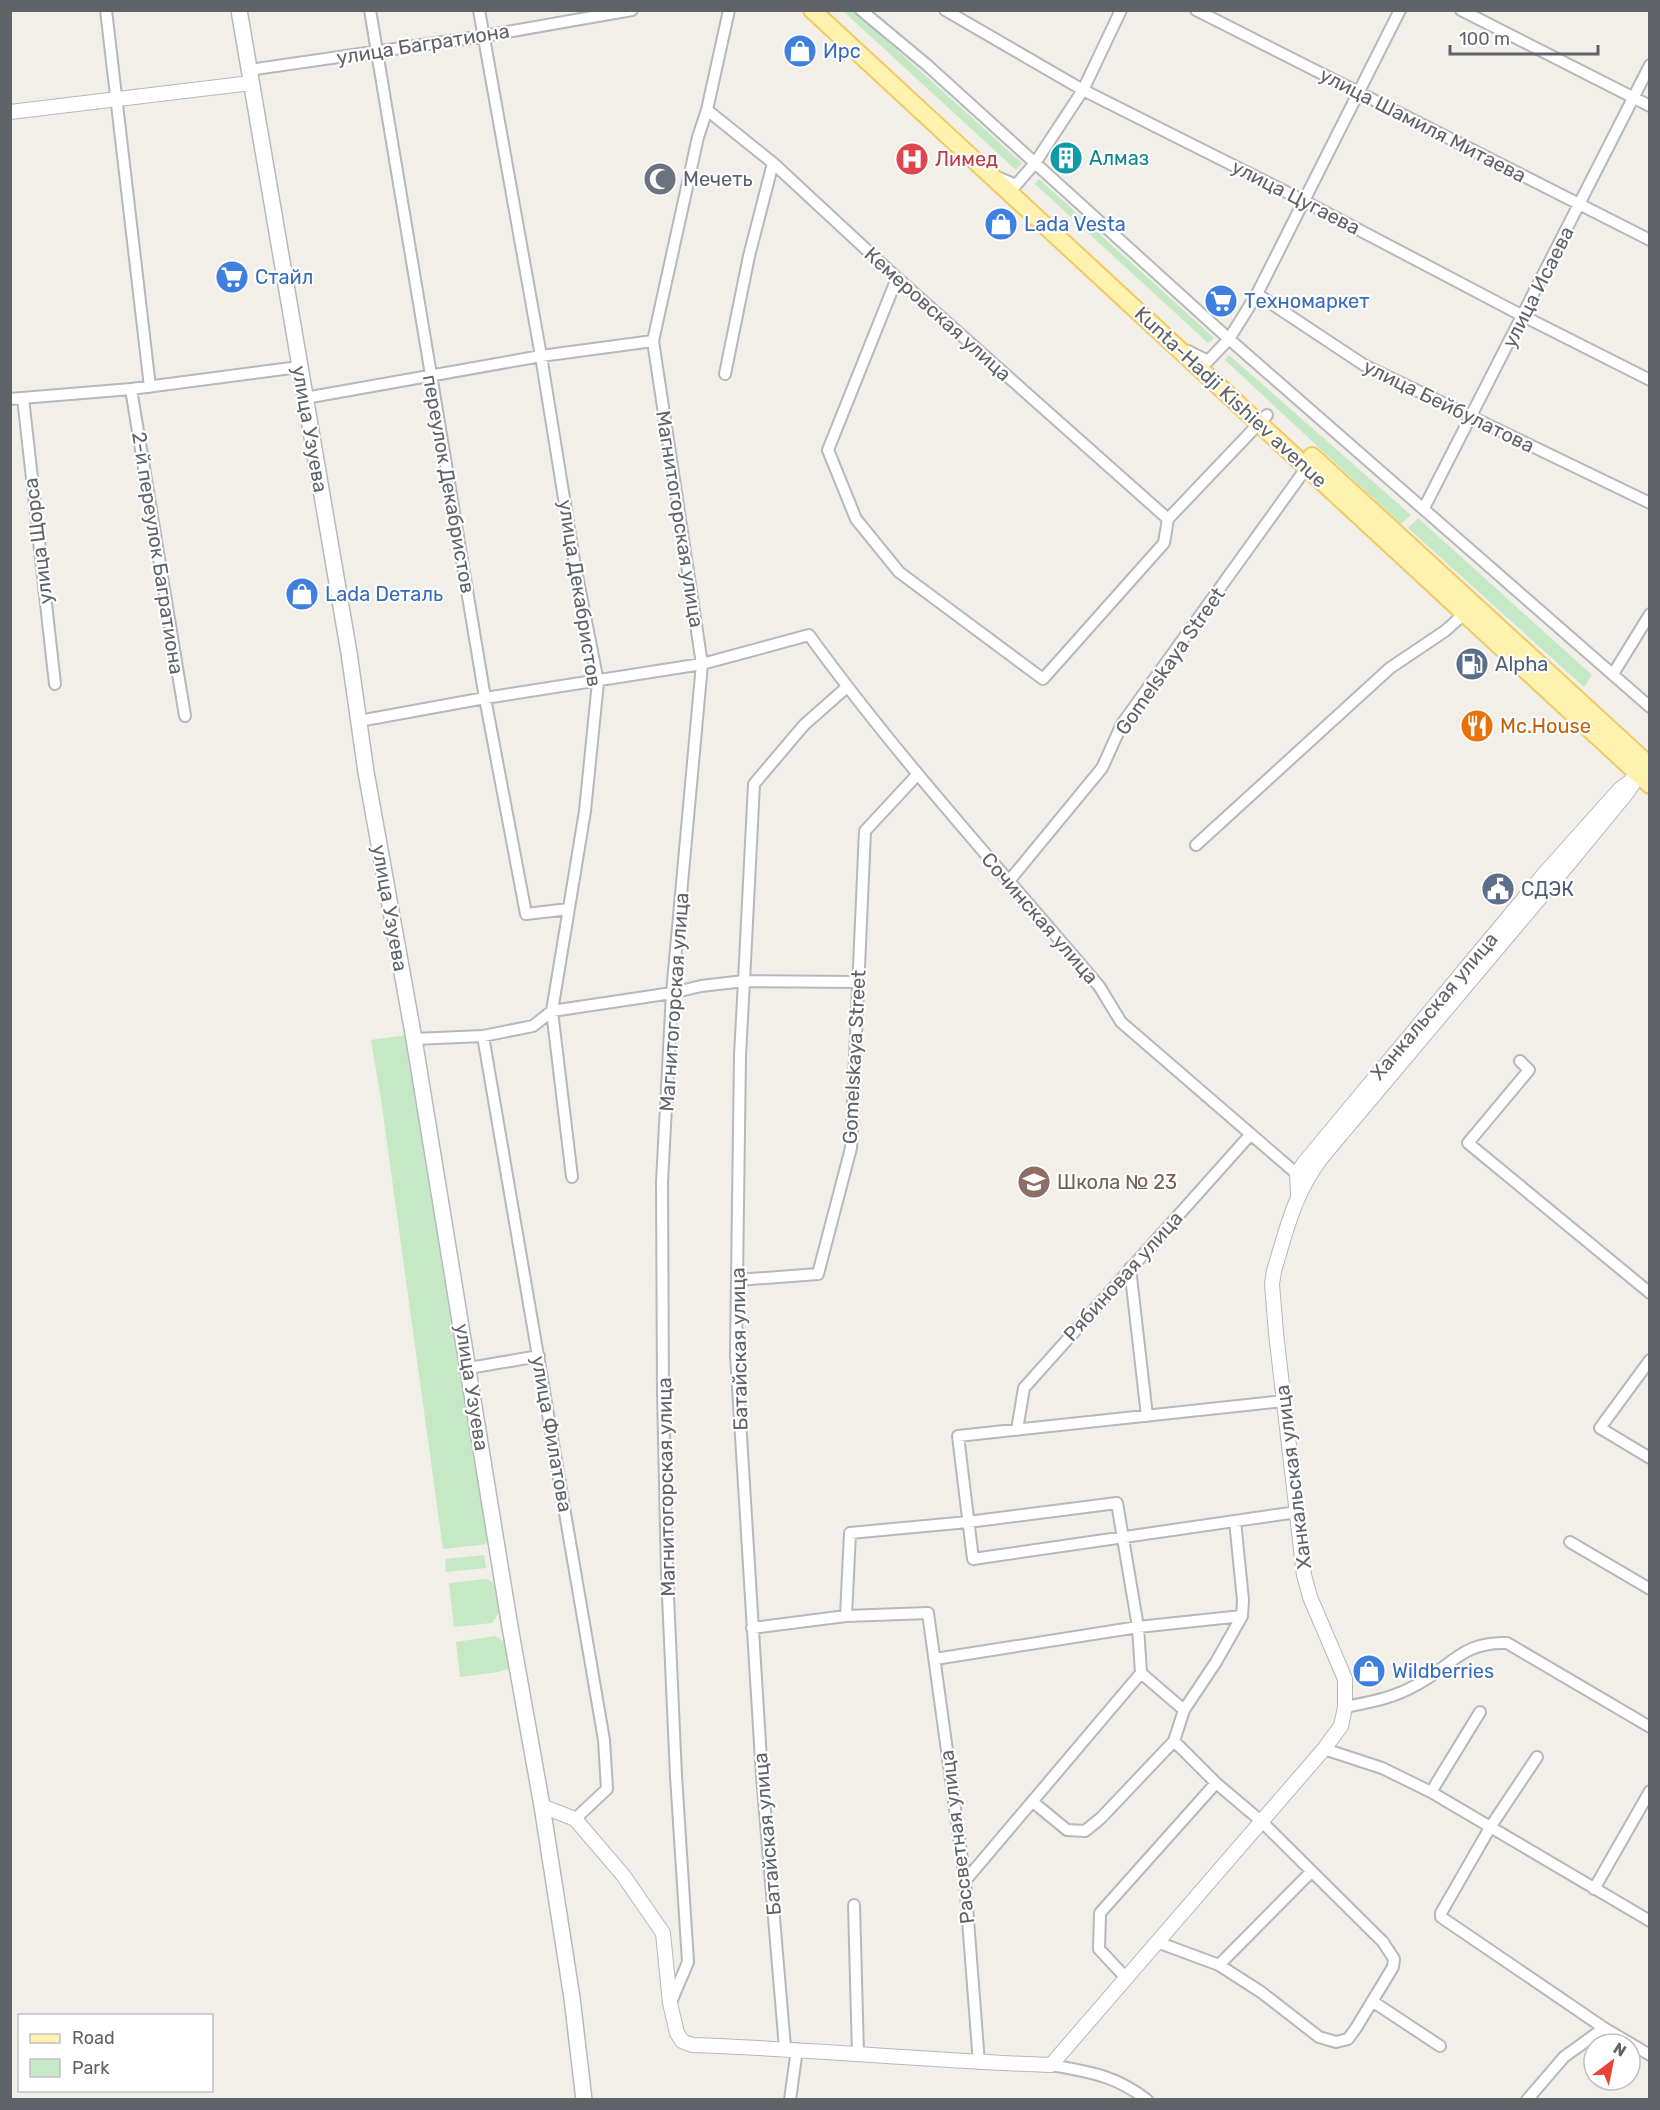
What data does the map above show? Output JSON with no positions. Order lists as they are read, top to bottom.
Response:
{
  "streets": {
    "main road": ["Kunta-Hadji Kishiev avenue", "улица Узуева"],
    "street": [
      "улица Багратиона",
      "улица Шамиля Митаева",
      "улица Цугаева",
      "улица Исаева",
      "Кемеровская улица",
      "улица Бейбулатова",
      "переулок Декабристов",
      "Магнитогорская улица",
      "улица Щорса",
      "2-й переулок Багратиона",
      "улица Декабристов",
      "Gomelskaya Street",
      "Сочинская улица",
      "Ханкальская улица",
      "Рябиновая улица",
      "Батайская улица",
      "улица Филатова",
      "Рассветная улица"
    ]
  },
  "crossings": [
    ["улица Багратиона", "улица Узуева"],
    ["улица Багратиона", "переулок Декабристов"],
    ["улица Багратиона", "улица Декабристов"],
    ["улица Шамиля Митаева", "улица Исаева"],
    ["улица Цугаева", "улица Исаева"],
    ["улица Исаева", "улица Бейбулатова"],
    ["Кемеровская улица", "Магнитогорская улица"],
    ["Kunta-Hadji Kishiev avenue", "Gomelskaya Street"],
    ["Kunta-Hadji Kishiev avenue", "Ханкальская улица"],
    ["переулок Декабристов", "улица Декабристов"],
    ["Магнитогорская улица", "Сочинская улица"],
    ["Gomelskaya Street", "Сочинская улица"],
    ["Gomelskaya Street", "Батайская улица"],
    ["Сочинская улица", "Ханкальская улица"],
    ["Сочинская улица", "Рябиновая улица"],
    ["Сочинская улица", "Батайская улица"]
  ],
  "places": {
    "shop": [
      "Ирс",
      "Lada Vesta",
      "Lada Dеталь",
      "Wildberries"
    ],
    "building": ["Алмаз"],
    "hospital": ["Лимед"],
    "mosque": ["Мечеть"],
    "supermarket": ["Стайл", "Техномаркет"],
    "fuel station": ["Alpha"],
    "restaurant": ["Mc.House"],
    "public building": ["СДЭК"],
    "school or university": ["Школа № 23"]
  },
  "legend": ["Road", "Park"],
  "scale_bar": "100 m",
  "north": "top right"
}
